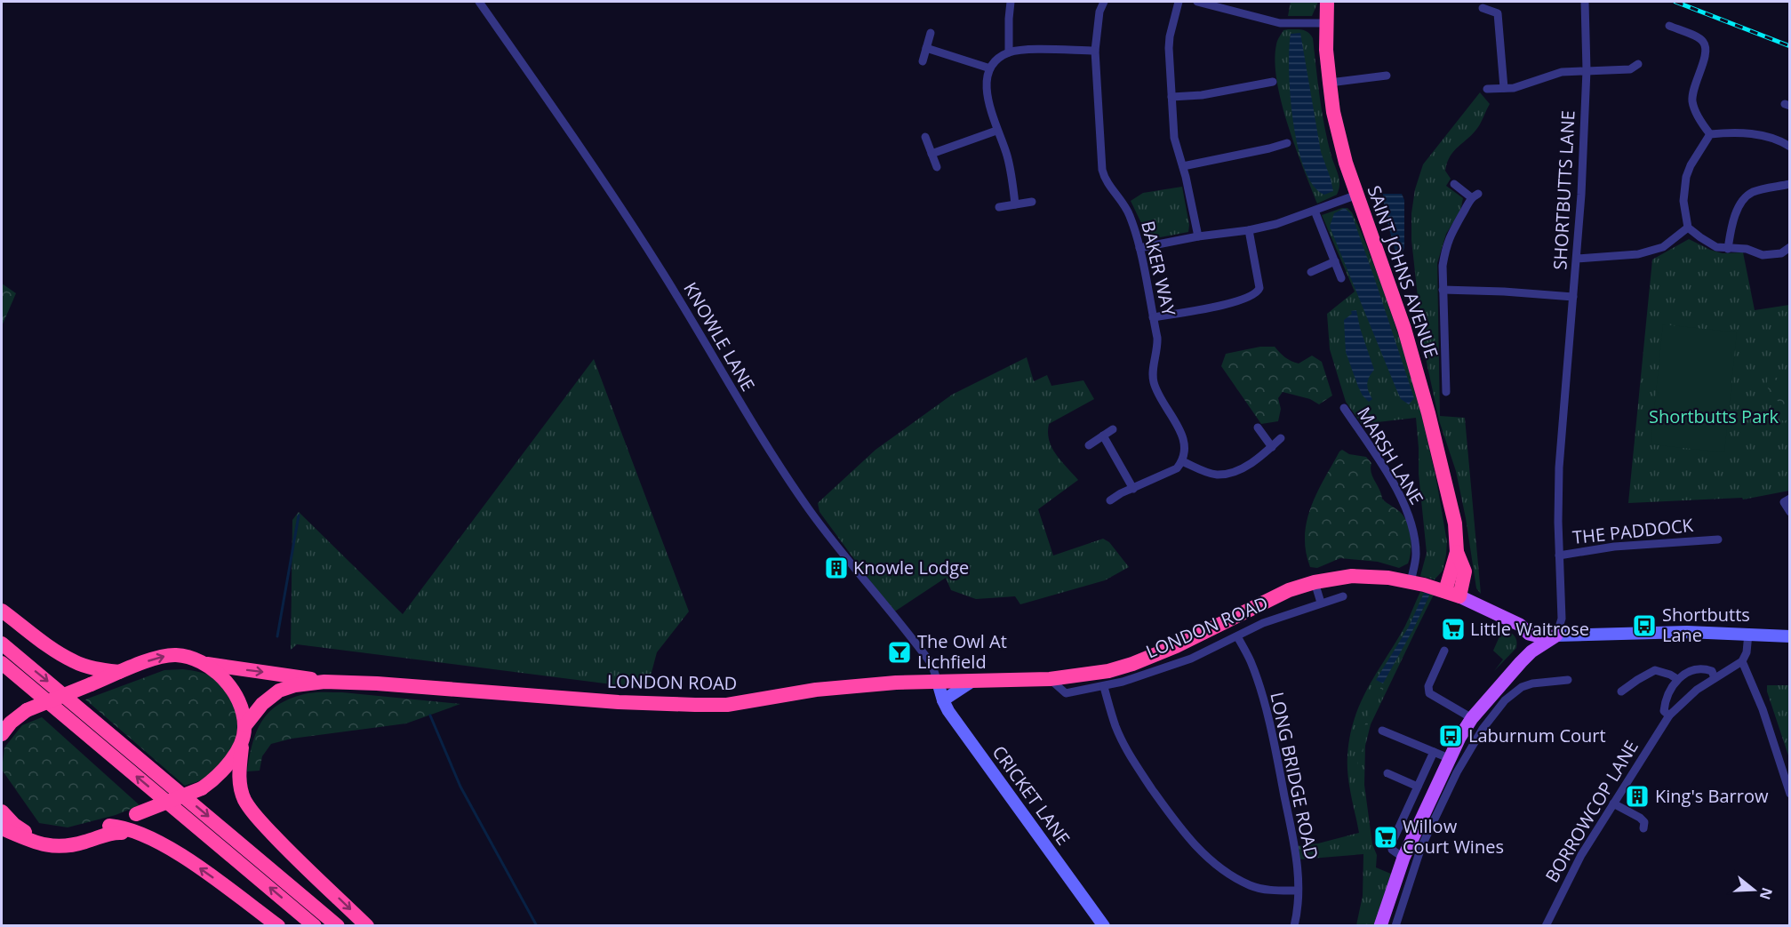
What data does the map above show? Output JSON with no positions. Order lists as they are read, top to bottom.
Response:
{
  "streets": {
    "highway": ["SAINT JOHNS AVENUE", "LONDON ROAD"],
    "street": [
      "SHORTBUTTS LANE",
      "BAKER WAY",
      "KNOWLE LANE",
      "MARSH LANE",
      "THE PADDOCK",
      "LONG BRIDGE ROAD",
      "CRICKET LANE",
      "BORROWCOP LANE"
    ]
  },
  "crossings": [
    ["SHORTBUTTS LANE", "THE PADDOCK"],
    ["SHORTBUTTS LANE", "LONDON ROAD"],
    ["SAINT JOHNS AVENUE", "MARSH LANE"],
    ["SAINT JOHNS AVENUE", "LONDON ROAD"],
    ["KNOWLE LANE", "LONDON ROAD"],
    ["KNOWLE LANE", "CRICKET LANE"],
    ["MARSH LANE", "LONDON ROAD"],
    ["LONDON ROAD", "LONG BRIDGE ROAD"],
    ["LONDON ROAD", "CRICKET LANE"]
  ],
  "parks": ["Shortbutts Park"],
  "places": {
    "building": ["Knowle Lodge", "King's Barrow"],
    "bus stop": ["Shortbutts Lane", "Laburnum Court"],
    "supermarket": ["Little Waitrose", "Willow Court Wines"],
    "bar": ["The Owl At Lichfield"]
  },
  "north": "right"
}
